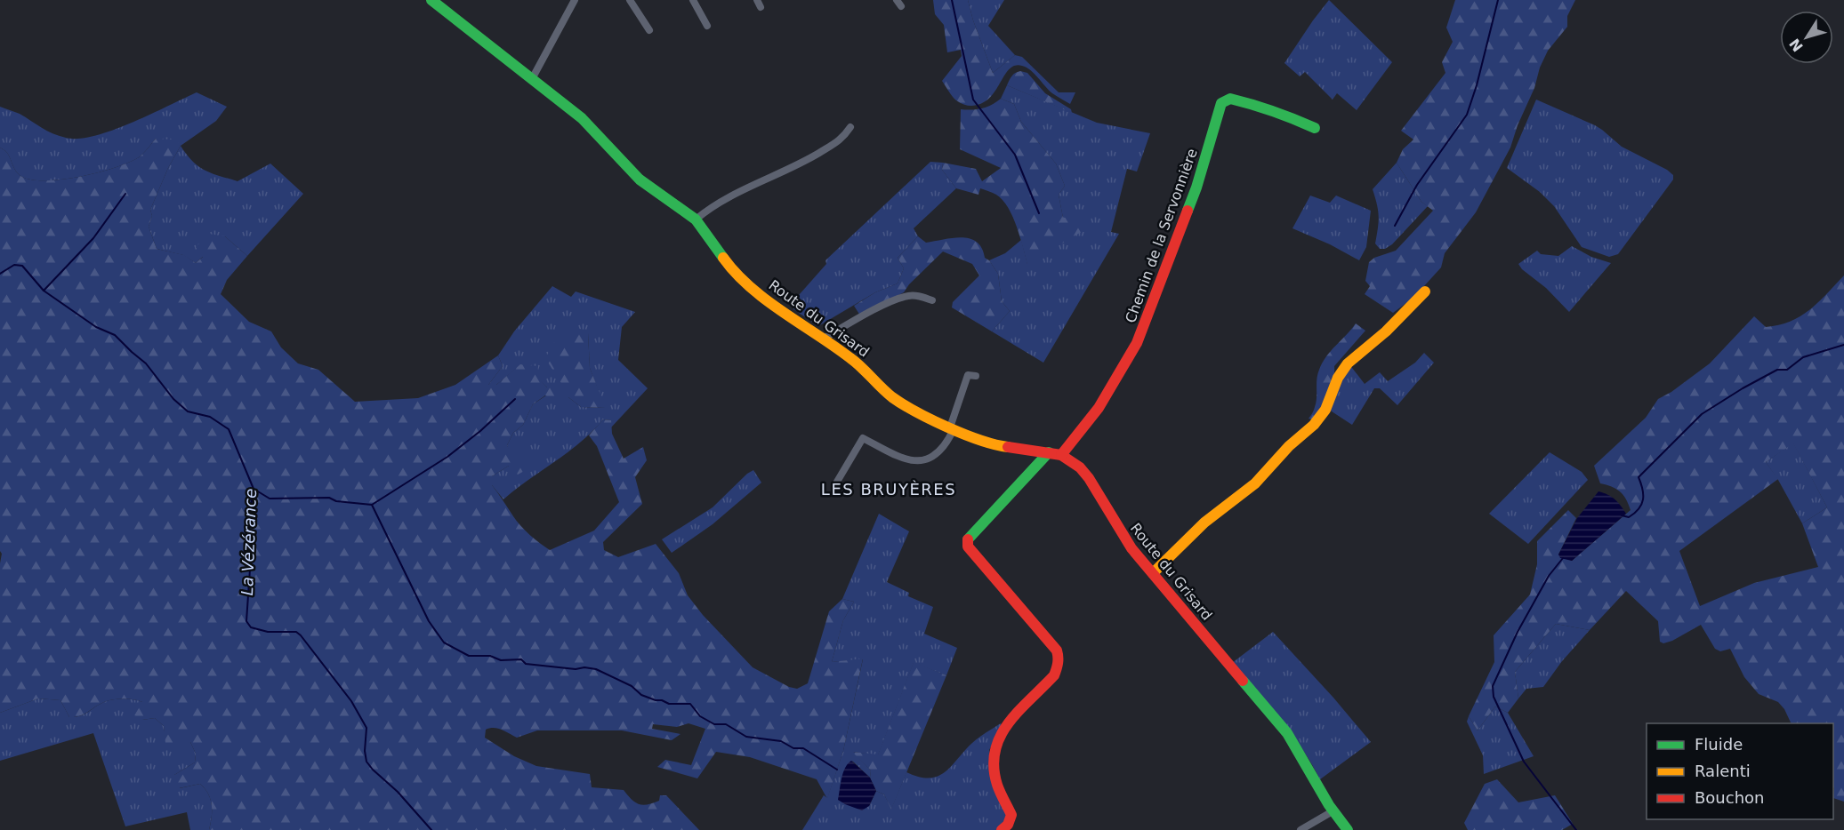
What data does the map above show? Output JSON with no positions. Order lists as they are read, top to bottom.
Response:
{
  "streets": {
    "street": ["Chemin de la Servonnière", "Route du Grisard"]
  },
  "crossings": [
    ["Chemin de la Servonnière", "Route du Grisard"]
  ],
  "districts": ["LES BRUYÈRES"],
  "water": ["La Vézérance"],
  "legend": ["Fluide", "Ralenti", "Bouchon"],
  "north": "bottom left"
}
